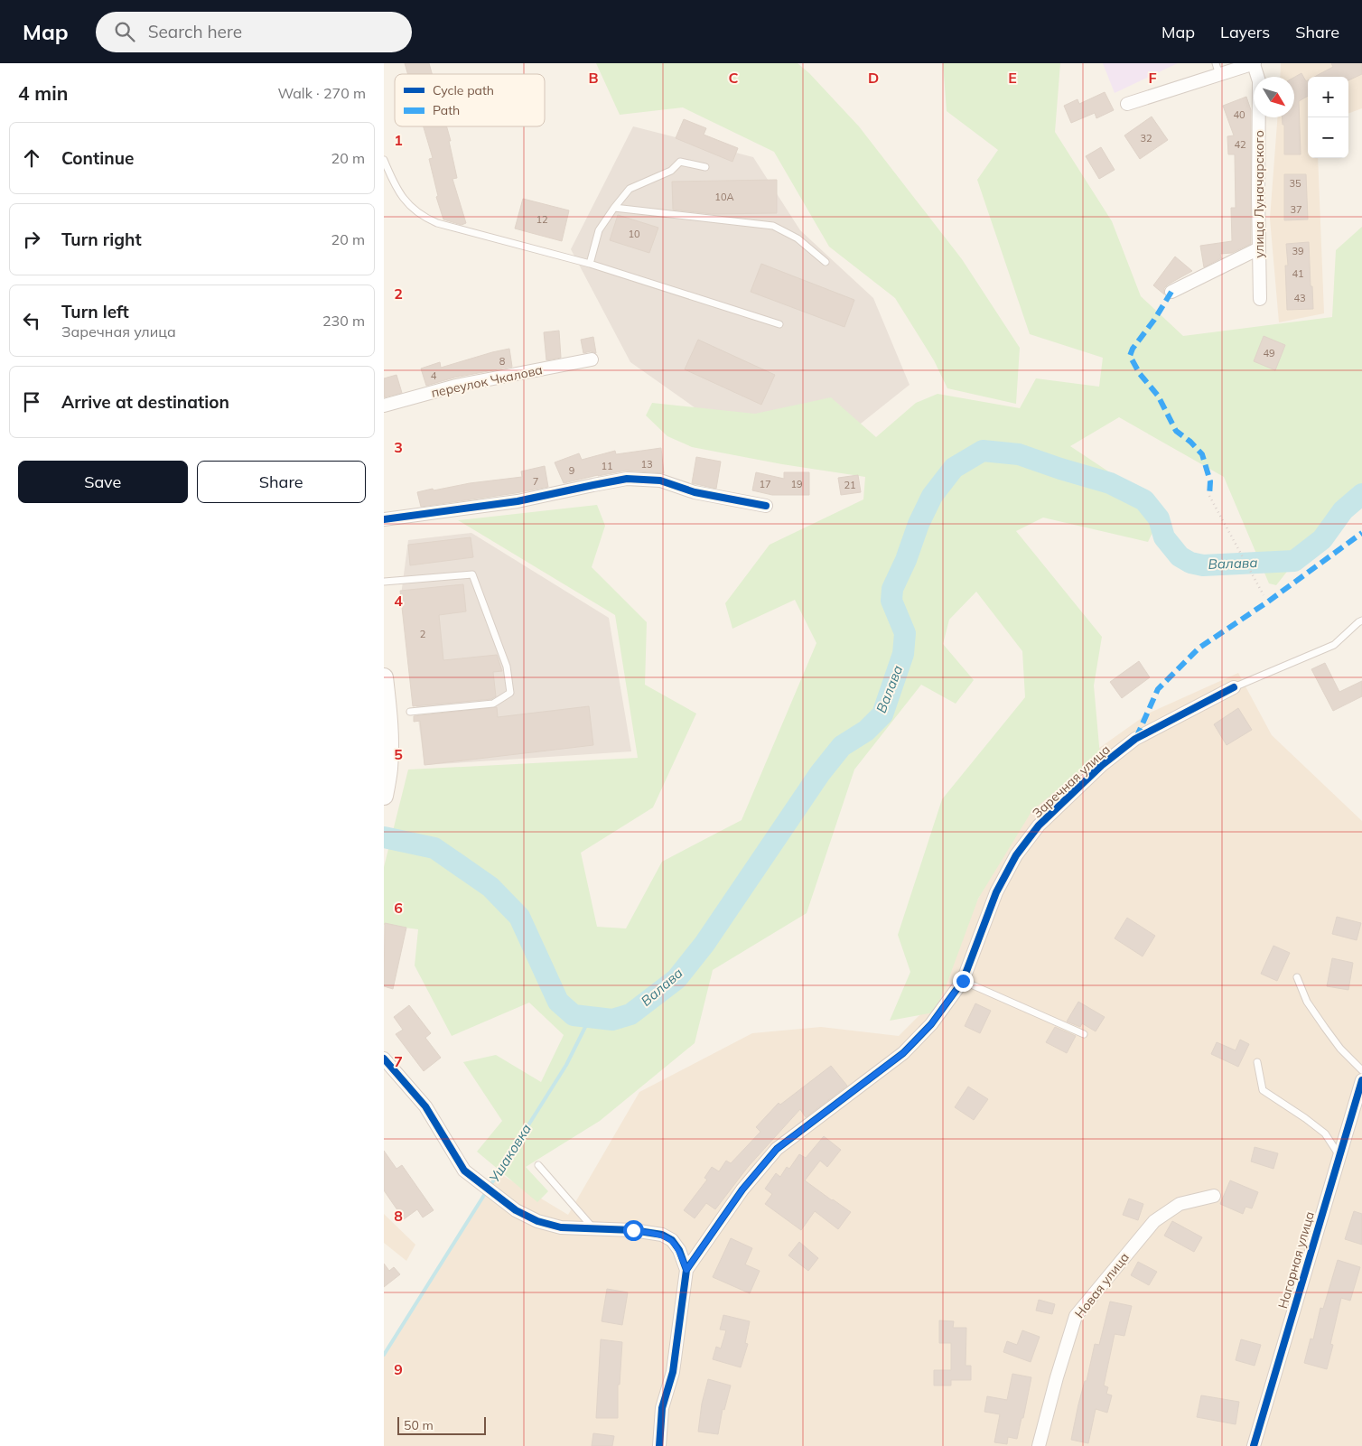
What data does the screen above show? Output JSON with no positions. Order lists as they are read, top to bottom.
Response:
{
  "streets": {
    "street": [
      "улица Луначарского",
      "переулок Чкалова",
      "Заречная улица",
      "Нагорная улица",
      "Новая улица"
    ]
  },
  "water": ["Валава", "Ушаковка"],
  "house_numbers": [
    "40",
    "32",
    "42",
    "35",
    "10А",
    "37",
    "12",
    "10",
    "39",
    "41",
    "43",
    "49",
    "8",
    "4",
    "13",
    "11",
    "9",
    "7",
    "17",
    "19",
    "21",
    "2"
  ],
  "legend": ["Cycle path", "Path"],
  "scale_bar": "50 m",
  "north": "bottom right",
  "page": {
    "header": "Map",
    "search": "Search here",
    "nav": ["Map", "Layers", "Share"],
    "heading": ["4 min", "Walk · 270 m"],
    "map_buttons": ["+", "−"],
    "list": [
      ["Continue", "20 m"],
      ["Turn right", "20 m"],
      ["Turn left", "Заречная улица", "230 m"],
      "Arrive at destination"
    ],
    "buttons": ["Save", "Share"],
    "scale": "50 m"
  },
  "grid": {
    "columns": [
      "B",
      "C",
      "D",
      "E",
      "F"
    ],
    "rows": [
      "1",
      "2",
      "3",
      "4",
      "5",
      "6",
      "7",
      "8",
      "9"
    ]
  }
}
